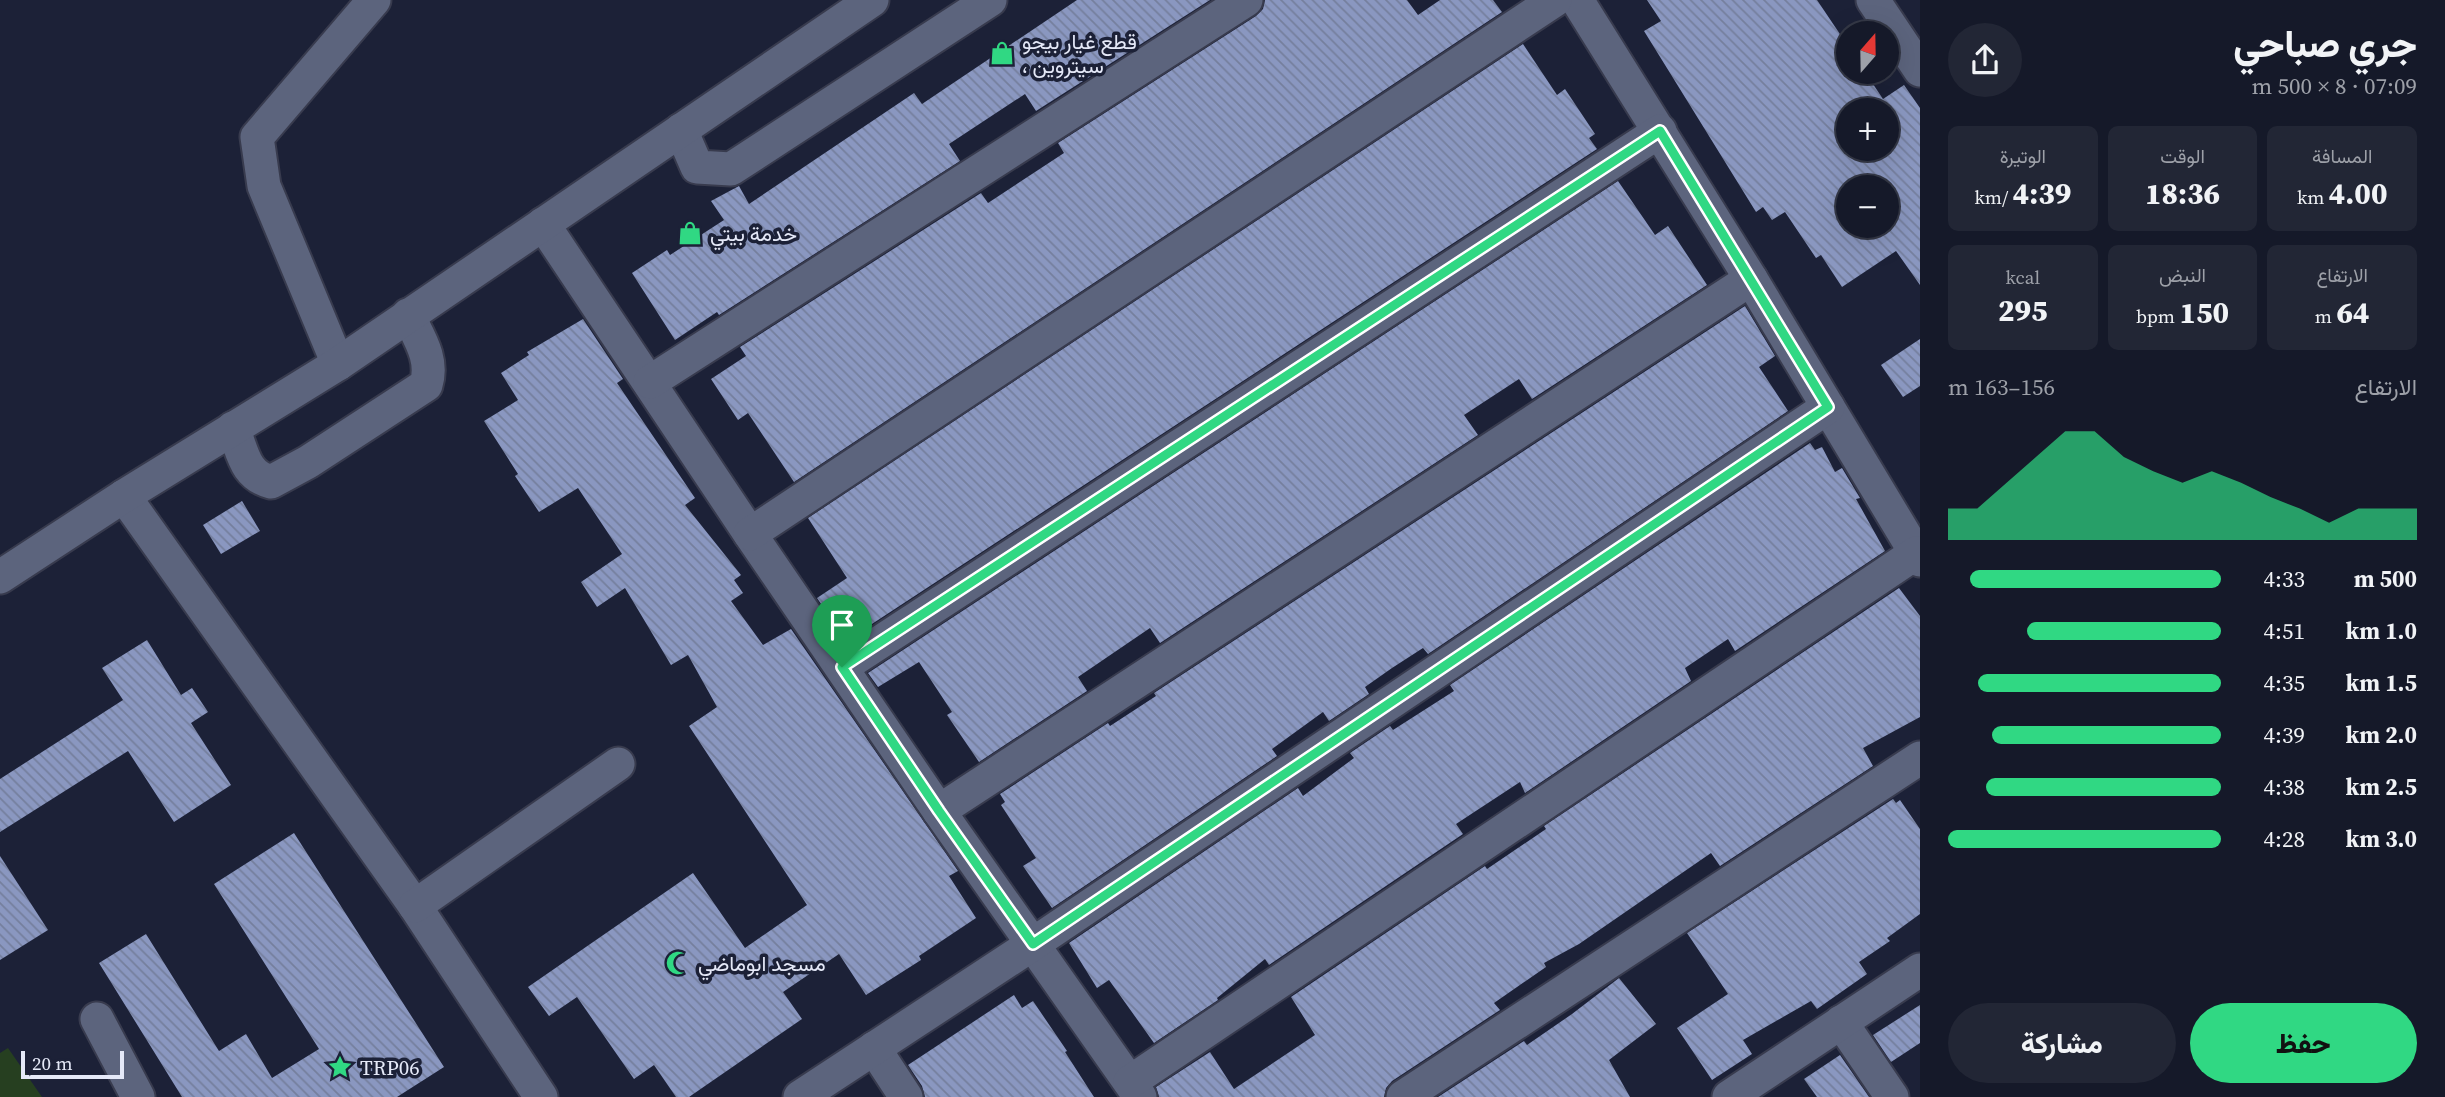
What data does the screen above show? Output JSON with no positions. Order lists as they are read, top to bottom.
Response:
{
  "places": {
    "shop": ["قطع غيار بيجو ، سيتروين", "خدمة بيتي"],
    "mosque": ["مسجد ابوماضي"],
    "place": ["TRP06"]
  },
  "scale_bar": "20 m",
  "north": "top",
  "page": {
    "heading": ["جري صباحي", "07:09 · 8 × 500 m"],
    "map_buttons": ["+", "−"],
    "stats": [
      ["المسافة", "4.00 km"],
      ["الوقت", "18:36"],
      ["الوتيرة", "4:39 /km"],
      ["الارتفاع", "64 m"],
      ["النبض", "150 bpm"],
      ["kcal", "295"]
    ],
    "chart": ["الارتفاع", "156–163 m"],
    "list": [
      {
        "name": "500 m",
        "note": "4:33"
      },
      {
        "name": "1.0 km",
        "note": "4:51"
      },
      {
        "name": "1.5 km",
        "note": "4:35"
      },
      {
        "name": "2.0 km",
        "note": "4:39"
      },
      {
        "name": "2.5 km",
        "note": "4:38"
      },
      {
        "name": "3.0 km",
        "note": "4:28"
      }
    ],
    "buttons": ["حفظ", "مشاركة"],
    "scale": "20 m"
  }
}
